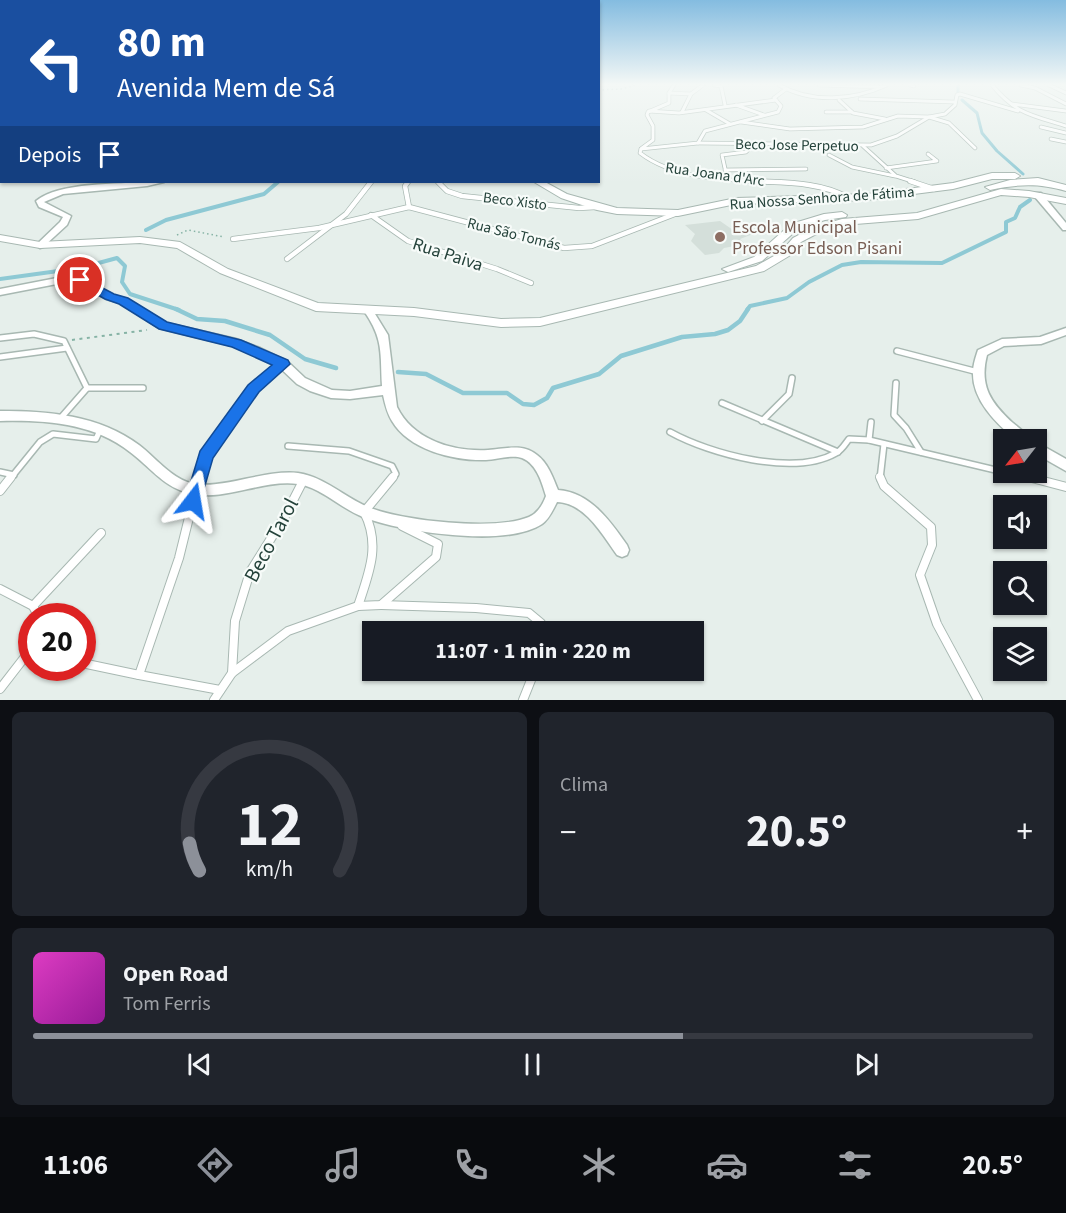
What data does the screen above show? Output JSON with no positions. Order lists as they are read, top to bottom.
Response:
{
  "streets": {
    "street": ["Rua Nossa Senhora de Fátima"],
    "lane": [
      "Beco Jose Perpetuo",
      "Rua Joana d'Arc",
      "Beco Xisto",
      "Rua São Tomás",
      "Rua Paiva",
      "Beco Tarol"
    ]
  },
  "crossings": [
    ["Beco Jose Perpetuo", "Rua Joana d'Arc"],
    ["Rua Joana d'Arc", "Rua Nossa Senhora de Fátima"],
    ["Rua Nossa Senhora de Fátima", "Beco Xisto"],
    ["Rua Nossa Senhora de Fátima", "Rua São Tomás"]
  ],
  "places": ["Escola Municipal Professor Edson Pisani"],
  "north": "bottom left",
  "page": {
    "turn": ["80 m", "Avenida Mem de Sá"],
    "then": "Depois",
    "limit": "20",
    "trip": "11:07 · 1 min · 220 m",
    "tile": "Clima",
    "heat": ["−", "20.5°", "+"],
    "song": ["Open Road", "Tom Ferris"],
    "tabs": ["11:06", "20.5°"],
    "gauge": ["12", "km/h"]
  }
}
